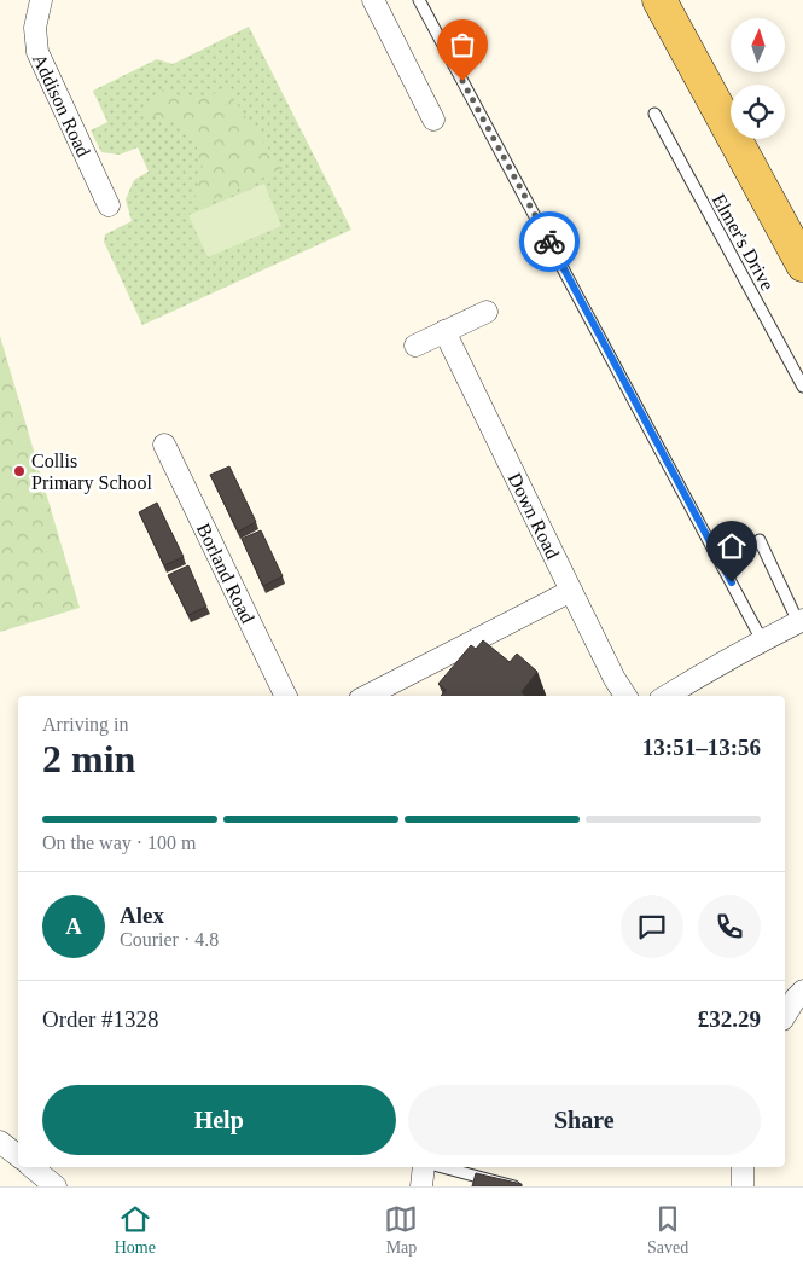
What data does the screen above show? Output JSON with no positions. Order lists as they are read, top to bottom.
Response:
{
  "streets": {
    "street": ["Addison Road", "Down Road", "Borland Road"],
    "lane": ["Elmer's Drive"]
  },
  "places": ["Collis Primary School"],
  "north": "top",
  "page": {
    "heading": ["2 min", "Arriving in", "13:51–13:56"],
    "panel": [
      "Alex",
      "Courier · 4.8",
      "Order #1328",
      "£32.29"
    ],
    "bar": "On the way · 100 m",
    "round": "A",
    "buttons": ["Help", "Share"],
    "tabs": ["Home", "Map", "Saved"]
  }
}
